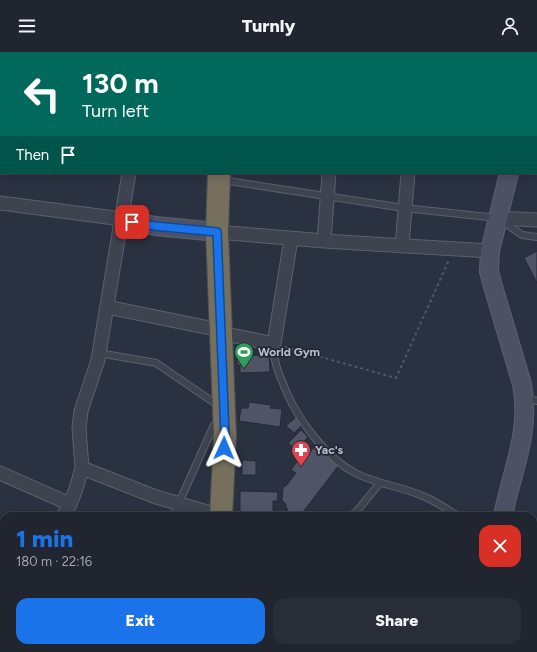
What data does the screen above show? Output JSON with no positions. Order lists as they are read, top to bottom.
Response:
{
  "places": {
    "sports": ["World Gym"],
    "pharmacy": ["Yac's"]
  },
  "page": {
    "header": "Turnly",
    "turn": ["130 m", "Turn left"],
    "then": "Then",
    "heading": ["1 min", "180 m · 22:16"],
    "buttons": ["Exit", "Share"]
  }
}
